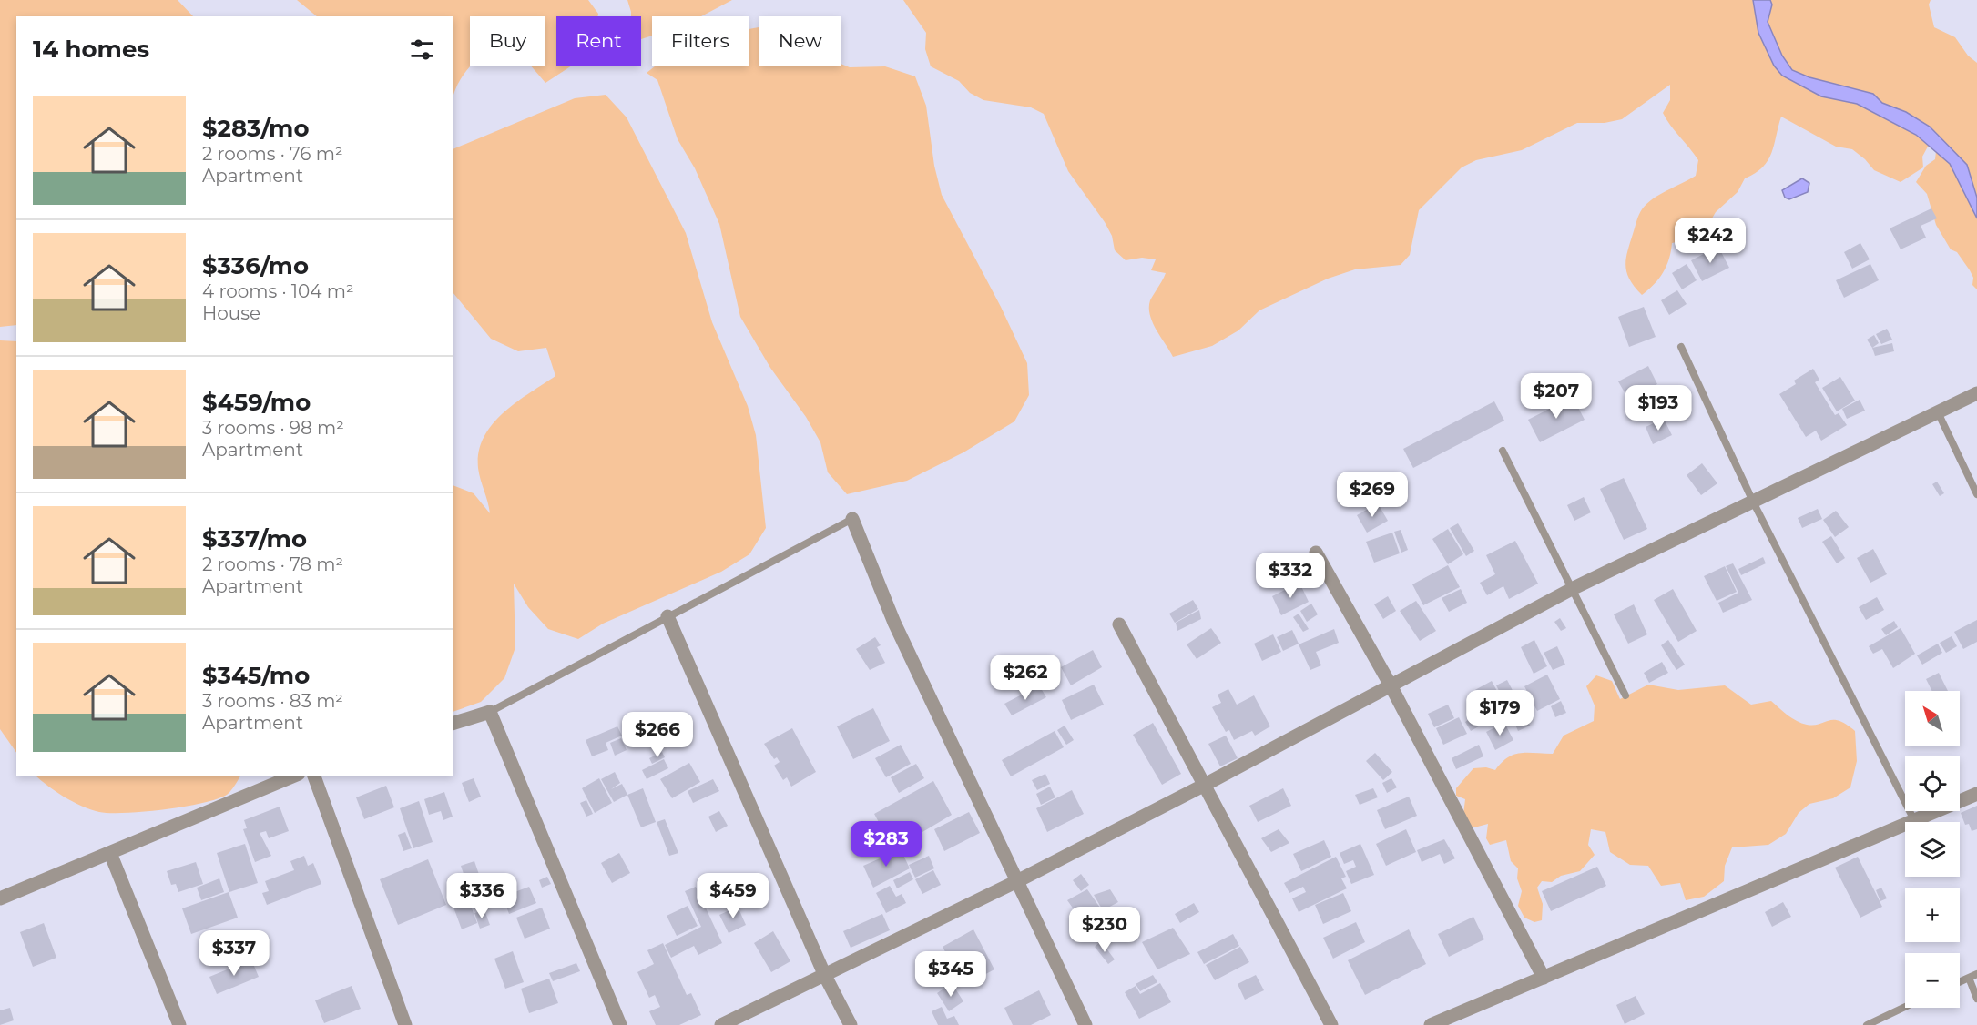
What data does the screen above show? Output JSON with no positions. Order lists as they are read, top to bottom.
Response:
{
  "north": "top left",
  "page": {
    "chip": [
      "Buy",
      "Rent",
      "Filters",
      "New"
    ],
    "heading": "14 homes",
    "list": [
      {
        "name": "$283/mo",
        "note": "2 rooms · 76 m² · Apartment"
      },
      {
        "name": "$336/mo",
        "note": "4 rooms · 104 m² · House"
      },
      {
        "name": "$459/mo",
        "note": "3 rooms · 98 m² · Apartment"
      },
      {
        "name": "$337/mo",
        "note": "2 rooms · 78 m² · Apartment"
      },
      {
        "name": "$345/mo",
        "note": "3 rooms · 83 m² · Apartment"
      }
    ],
    "price": [
      "$242",
      "$207",
      "$193",
      "$269",
      "$332",
      "$262",
      "$179",
      "$266",
      "$283",
      "$336",
      "$459",
      "$230",
      "$337",
      "$345"
    ],
    "map_buttons": ["+", "−"]
  }
}
